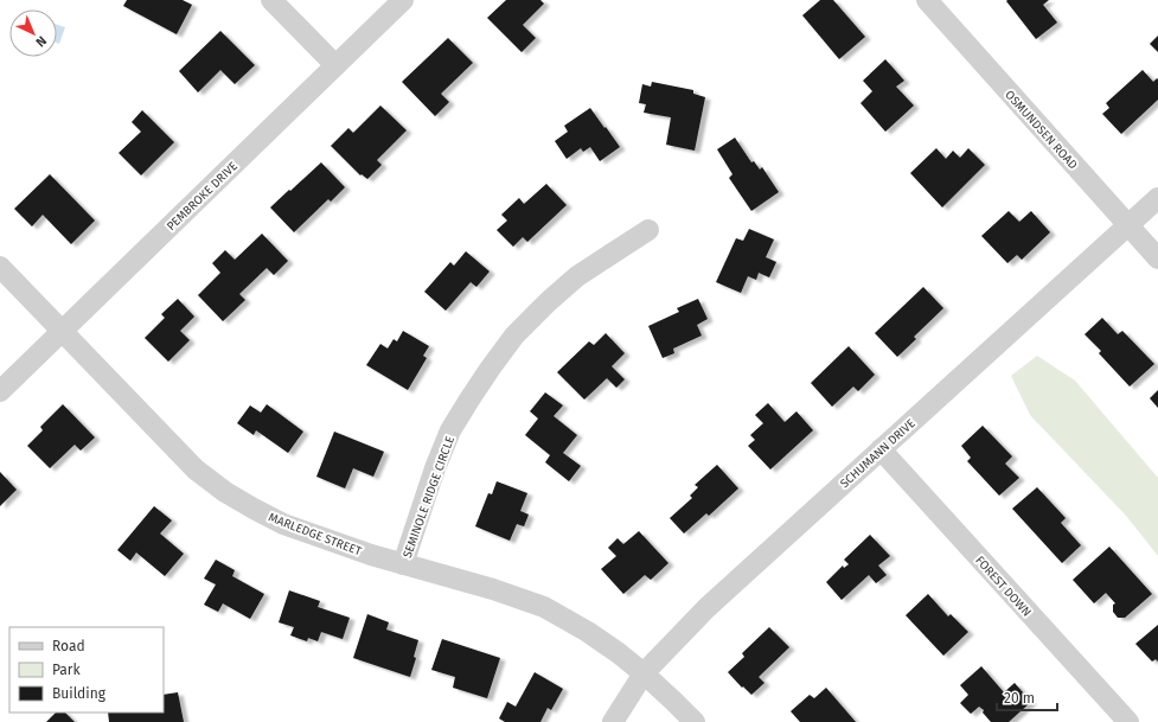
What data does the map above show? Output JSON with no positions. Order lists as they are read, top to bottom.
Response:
{
  "streets": {
    "street": [
      "OSMUNDSEN ROAD",
      "PEMBROKE DRIVE",
      "SCHUMANN DRIVE",
      "SEMINOLE RIDGE CIRCLE",
      "MARLEDGE STREET",
      "FOREST DOWN"
    ]
  },
  "crossings": [
    ["OSMUNDSEN ROAD", "SCHUMANN DRIVE"],
    ["PEMBROKE DRIVE", "MARLEDGE STREET"],
    ["SCHUMANN DRIVE", "MARLEDGE STREET"],
    ["SCHUMANN DRIVE", "FOREST DOWN"],
    ["SEMINOLE RIDGE CIRCLE", "MARLEDGE STREET"]
  ],
  "legend": ["Road", "Park", "Building"],
  "scale_bar": "20 m",
  "north": "bottom right"
}
